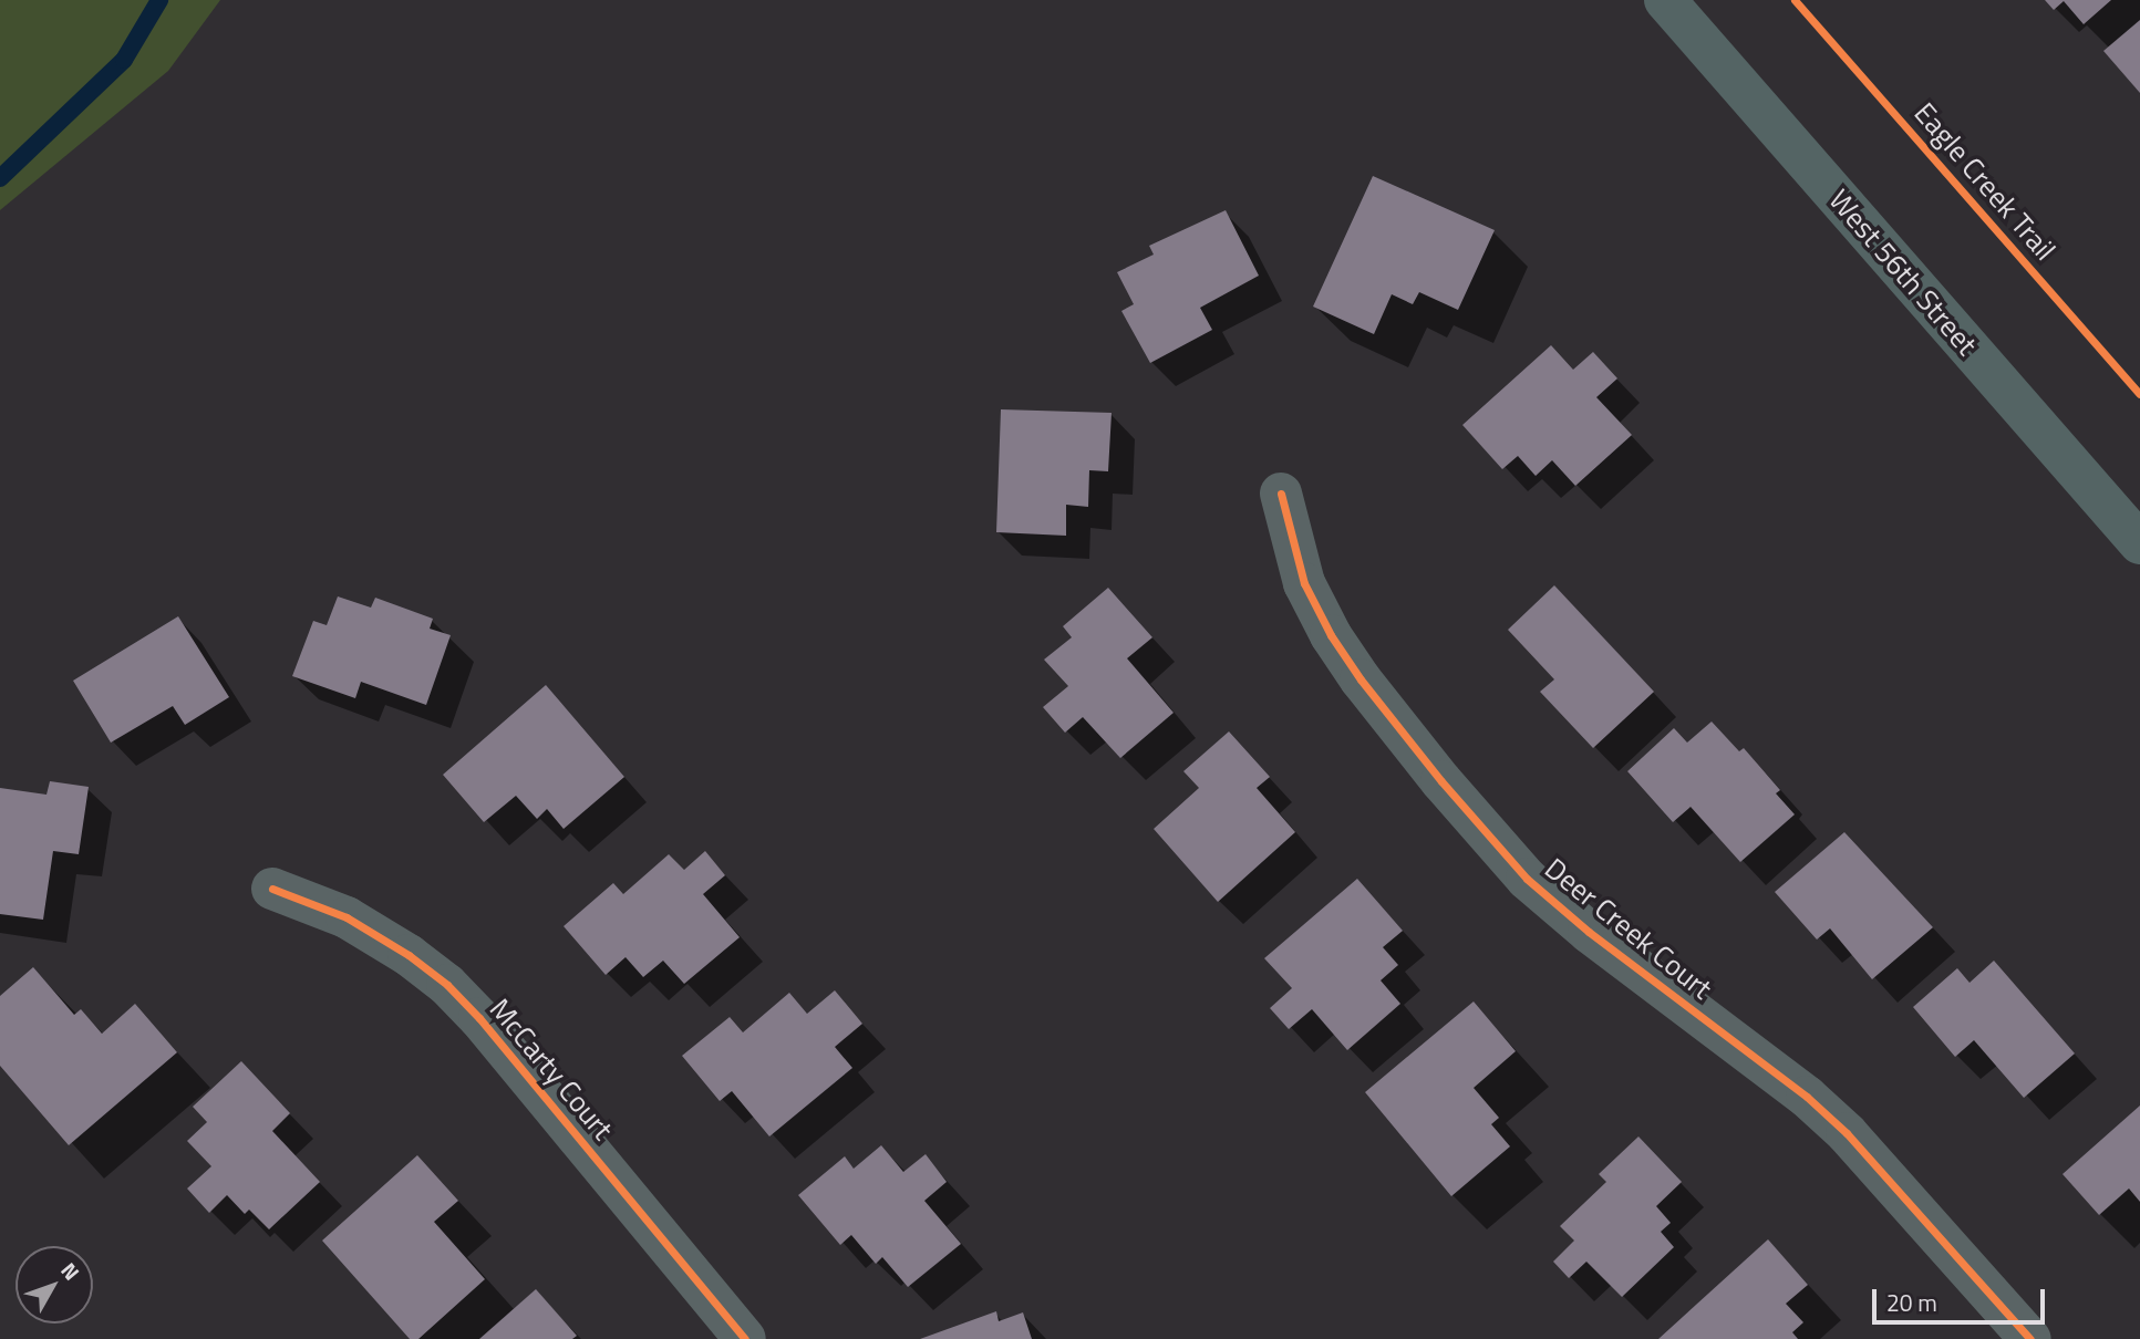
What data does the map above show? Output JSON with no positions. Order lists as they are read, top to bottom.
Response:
{
  "streets": {
    "main road": ["West 56th Street"],
    "street": ["Deer Creek Court", "McCarty Court"],
    "cycle path": ["Eagle Creek Trail"]
  },
  "scale_bar": "20 m",
  "north": "top right"
}
